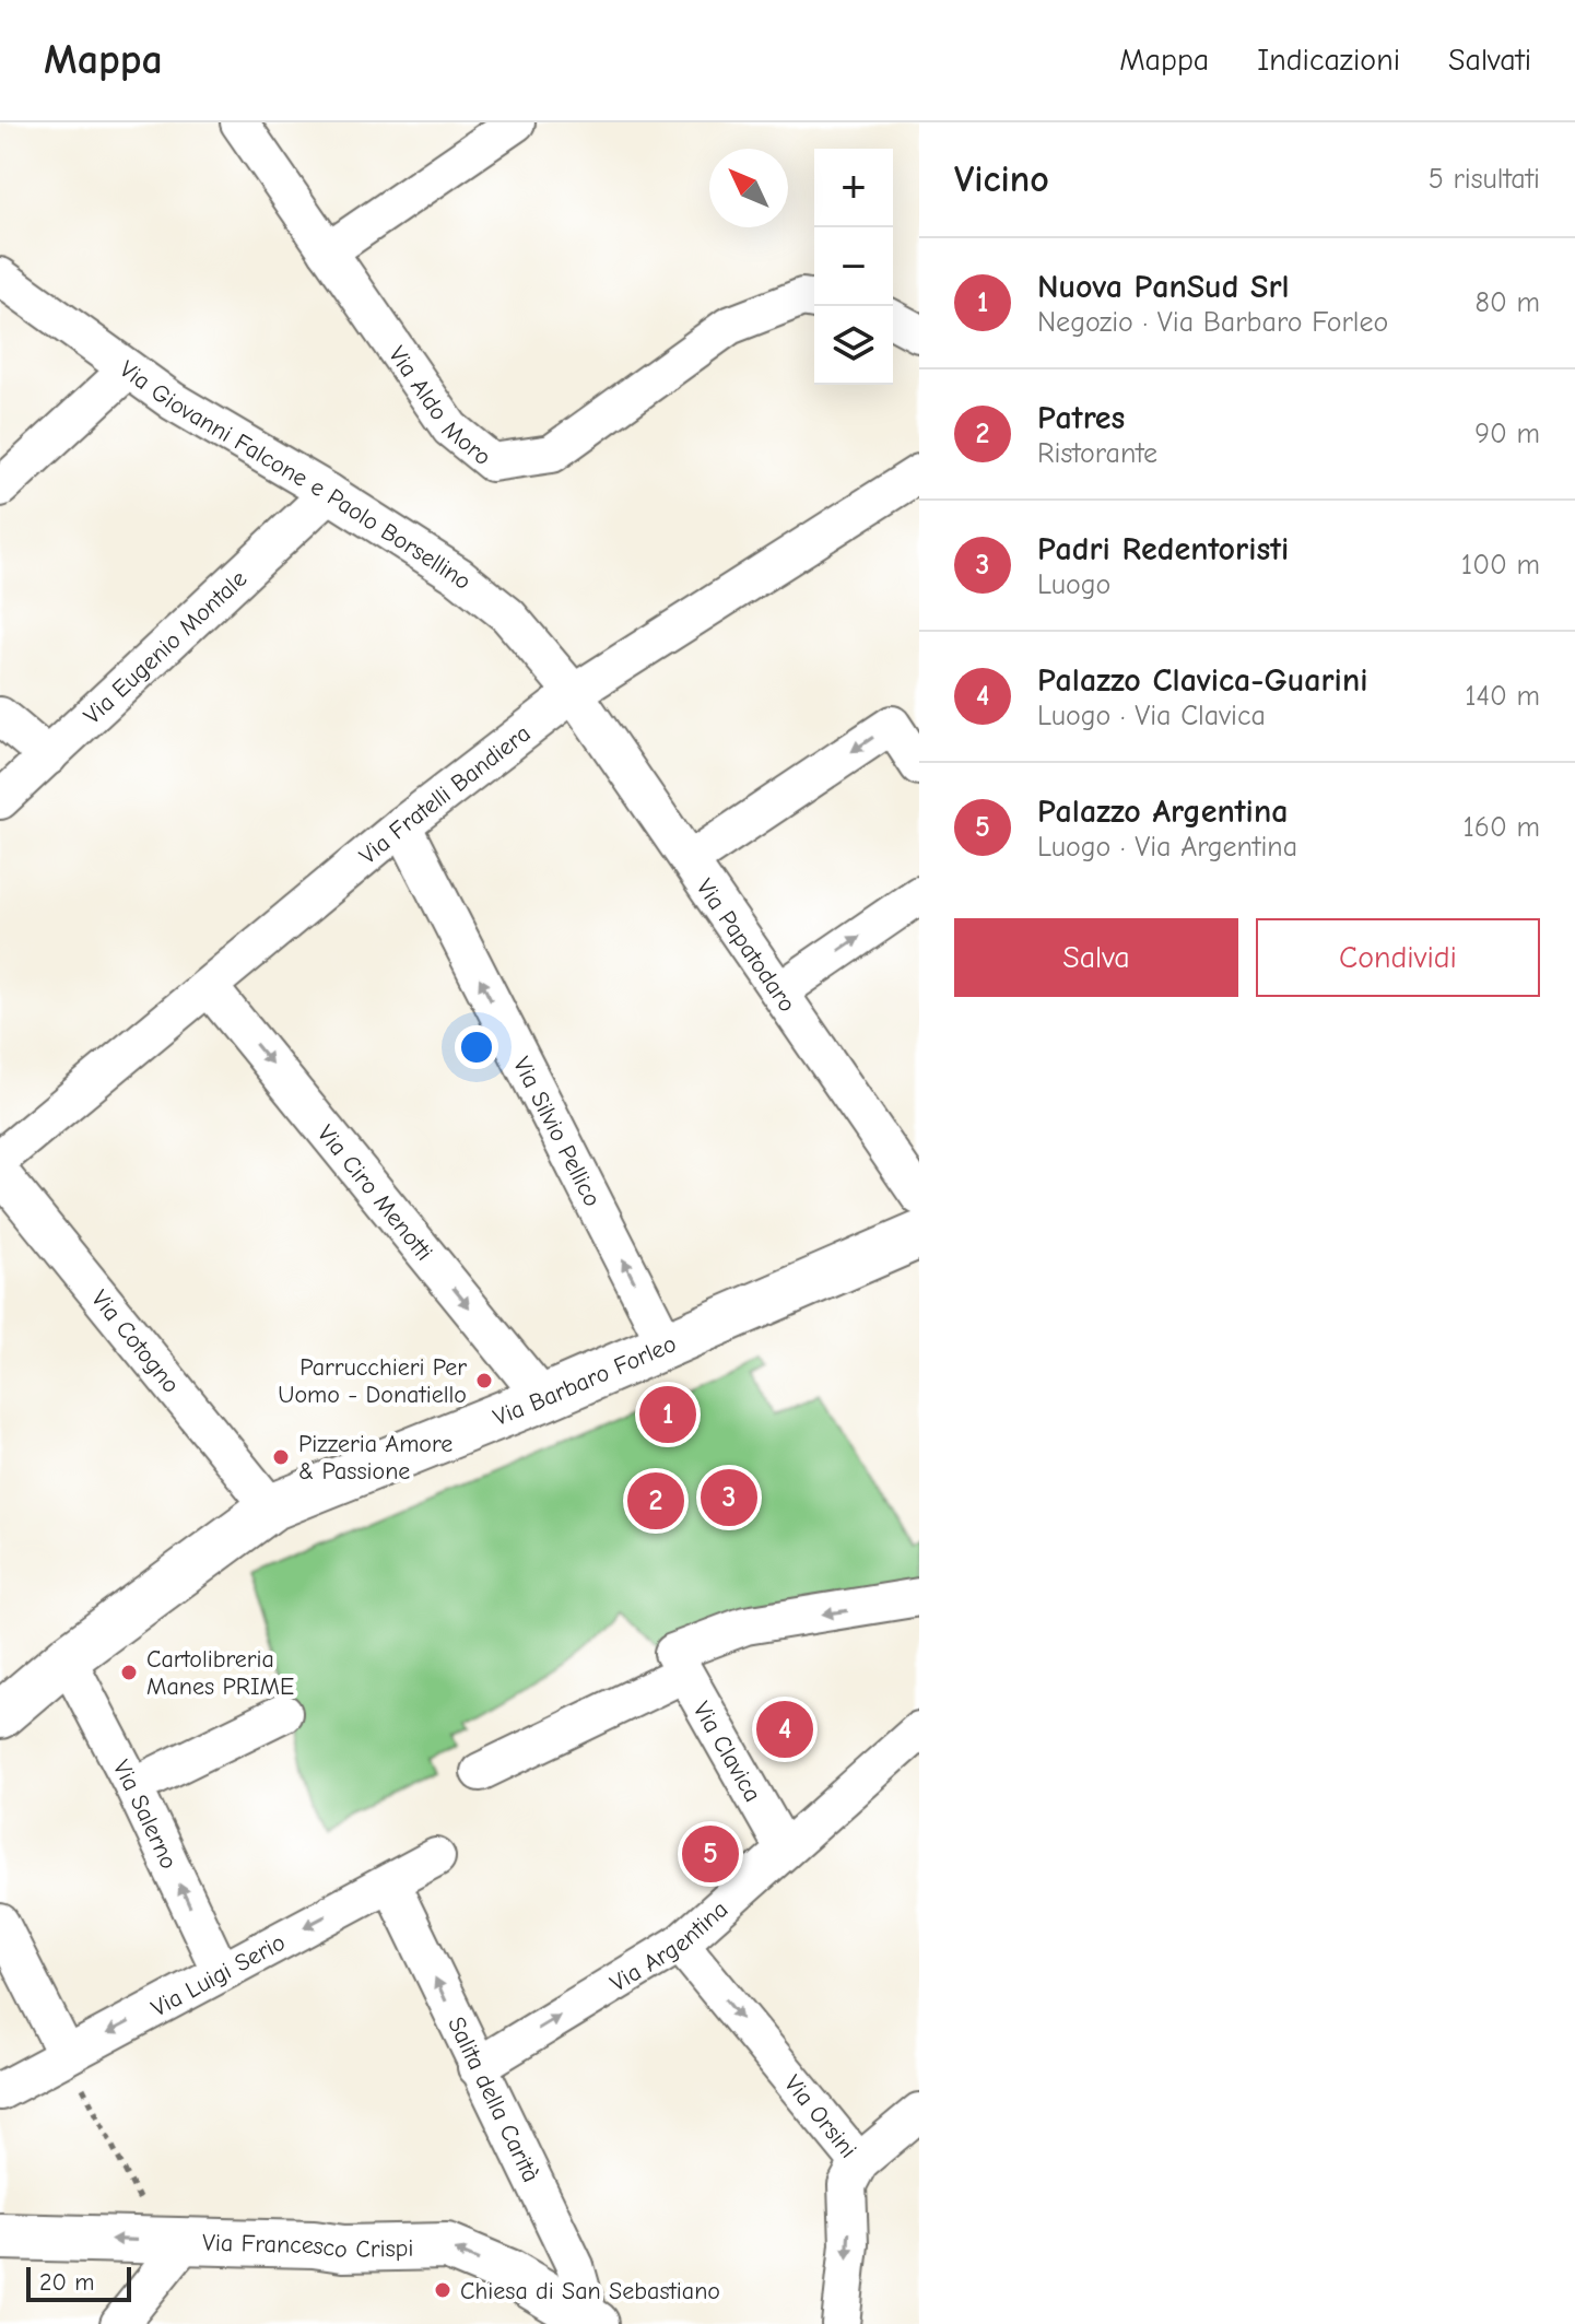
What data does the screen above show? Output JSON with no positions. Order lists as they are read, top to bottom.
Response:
{
  "streets": {
    "street": [
      "Via Aldo Moro",
      "Via Giovanni Falcone e Paolo Borsellino",
      "Via Eugenio Montale",
      "Via Fratelli Bandiera",
      "Via Papatodaro",
      "Via Silvio Pellico",
      "Via Ciro Menotti",
      "Via Cotogno",
      "Via Barbaro Forleo",
      "Via Clavica",
      "Via Salerno",
      "Via Argentina",
      "Via Luigi Serio",
      "Salita della Carità",
      "Via Orsini",
      "Via Francesco Crispi"
    ]
  },
  "crossings": [
    ["Via Giovanni Falcone e Paolo Borsellino", "Via Eugenio Montale"],
    ["Via Giovanni Falcone e Paolo Borsellino", "Via Fratelli Bandiera"],
    ["Via Giovanni Falcone e Paolo Borsellino", "Via Papatodaro"],
    ["Via Fratelli Bandiera", "Via Papatodaro"],
    ["Via Fratelli Bandiera", "Via Silvio Pellico"],
    ["Via Fratelli Bandiera", "Via Ciro Menotti"],
    ["Via Silvio Pellico", "Via Barbaro Forleo"],
    ["Via Ciro Menotti", "Via Barbaro Forleo"],
    ["Via Cotogno", "Via Barbaro Forleo"],
    ["Via Barbaro Forleo", "Via Salerno"],
    ["Via Clavica", "Via Argentina"],
    ["Via Salerno", "Via Luigi Serio"],
    ["Via Argentina", "Salita della Carità"],
    ["Via Argentina", "Via Orsini"],
    ["Via Luigi Serio", "Salita della Carità"],
    ["Salita della Carità", "Via Francesco Crispi"]
  ],
  "one_way": [
    "Via Silvio Pellico",
    "Via Ciro Menotti",
    "Salita della Carità",
    "Via Orsini",
    "Via Francesco Crispi"
  ],
  "places": [
    "Parrucchieri Per Uomo - Donatiello",
    "Pizzeria Amore & Passione",
    "Cartolibreria Manes PRIME",
    "Chiesa di San Sebastiano"
  ],
  "scale_bar": "20 m",
  "north": "top left",
  "page": {
    "header": "Mappa",
    "nav": ["Mappa", "Indicazioni", "Salvati"],
    "heading": ["Vicino", "5 risultati"],
    "map_buttons": ["+", "−"],
    "list": [
      {
        "mark": "1",
        "name": "Nuova PanSud Srl",
        "note": "Negozio · Via Barbaro Forleo",
        "value": "80 m"
      },
      {
        "mark": "2",
        "name": "Patres",
        "note": "Ristorante",
        "value": "90 m"
      },
      {
        "mark": "3",
        "name": "Padri Redentoristi",
        "note": "Luogo",
        "value": "100 m"
      },
      {
        "mark": "4",
        "name": "Palazzo Clavica-Guarini",
        "note": "Luogo · Via Clavica",
        "value": "140 m"
      },
      {
        "mark": "5",
        "name": "Palazzo Argentina",
        "note": "Luogo · Via Argentina",
        "value": "160 m"
      }
    ],
    "buttons": ["Salva", "Condividi"],
    "pins": [
      "1",
      "3",
      "2",
      "4",
      "5"
    ],
    "scale": "20 m"
  }
}
